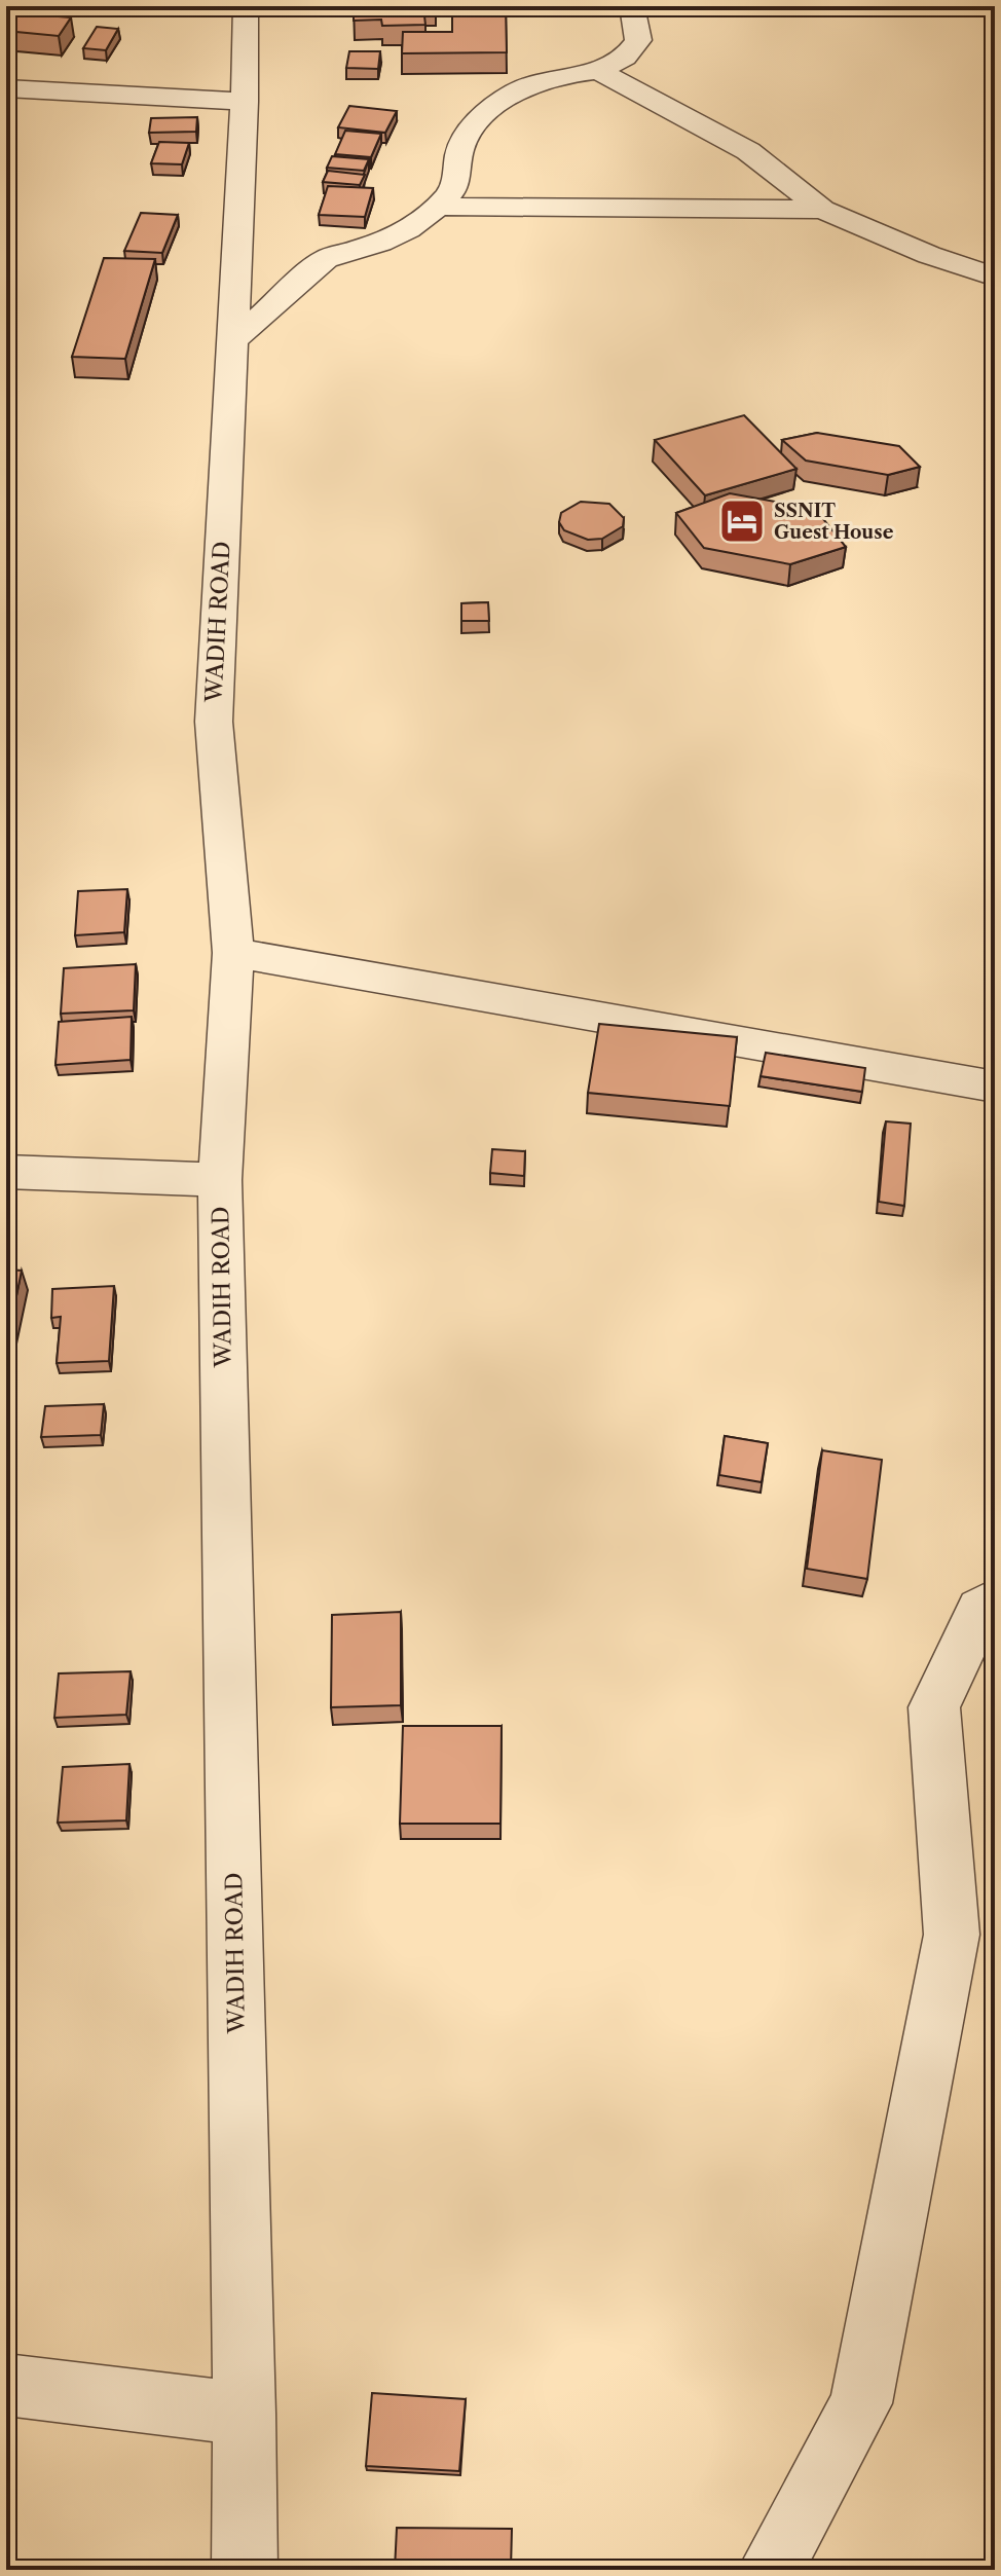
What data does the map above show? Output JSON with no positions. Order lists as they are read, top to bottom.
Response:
{
  "streets": {
    "street": ["WADIH ROAD"]
  },
  "places": {
    "hotel": ["SSNIT Guest House"]
  }
}
